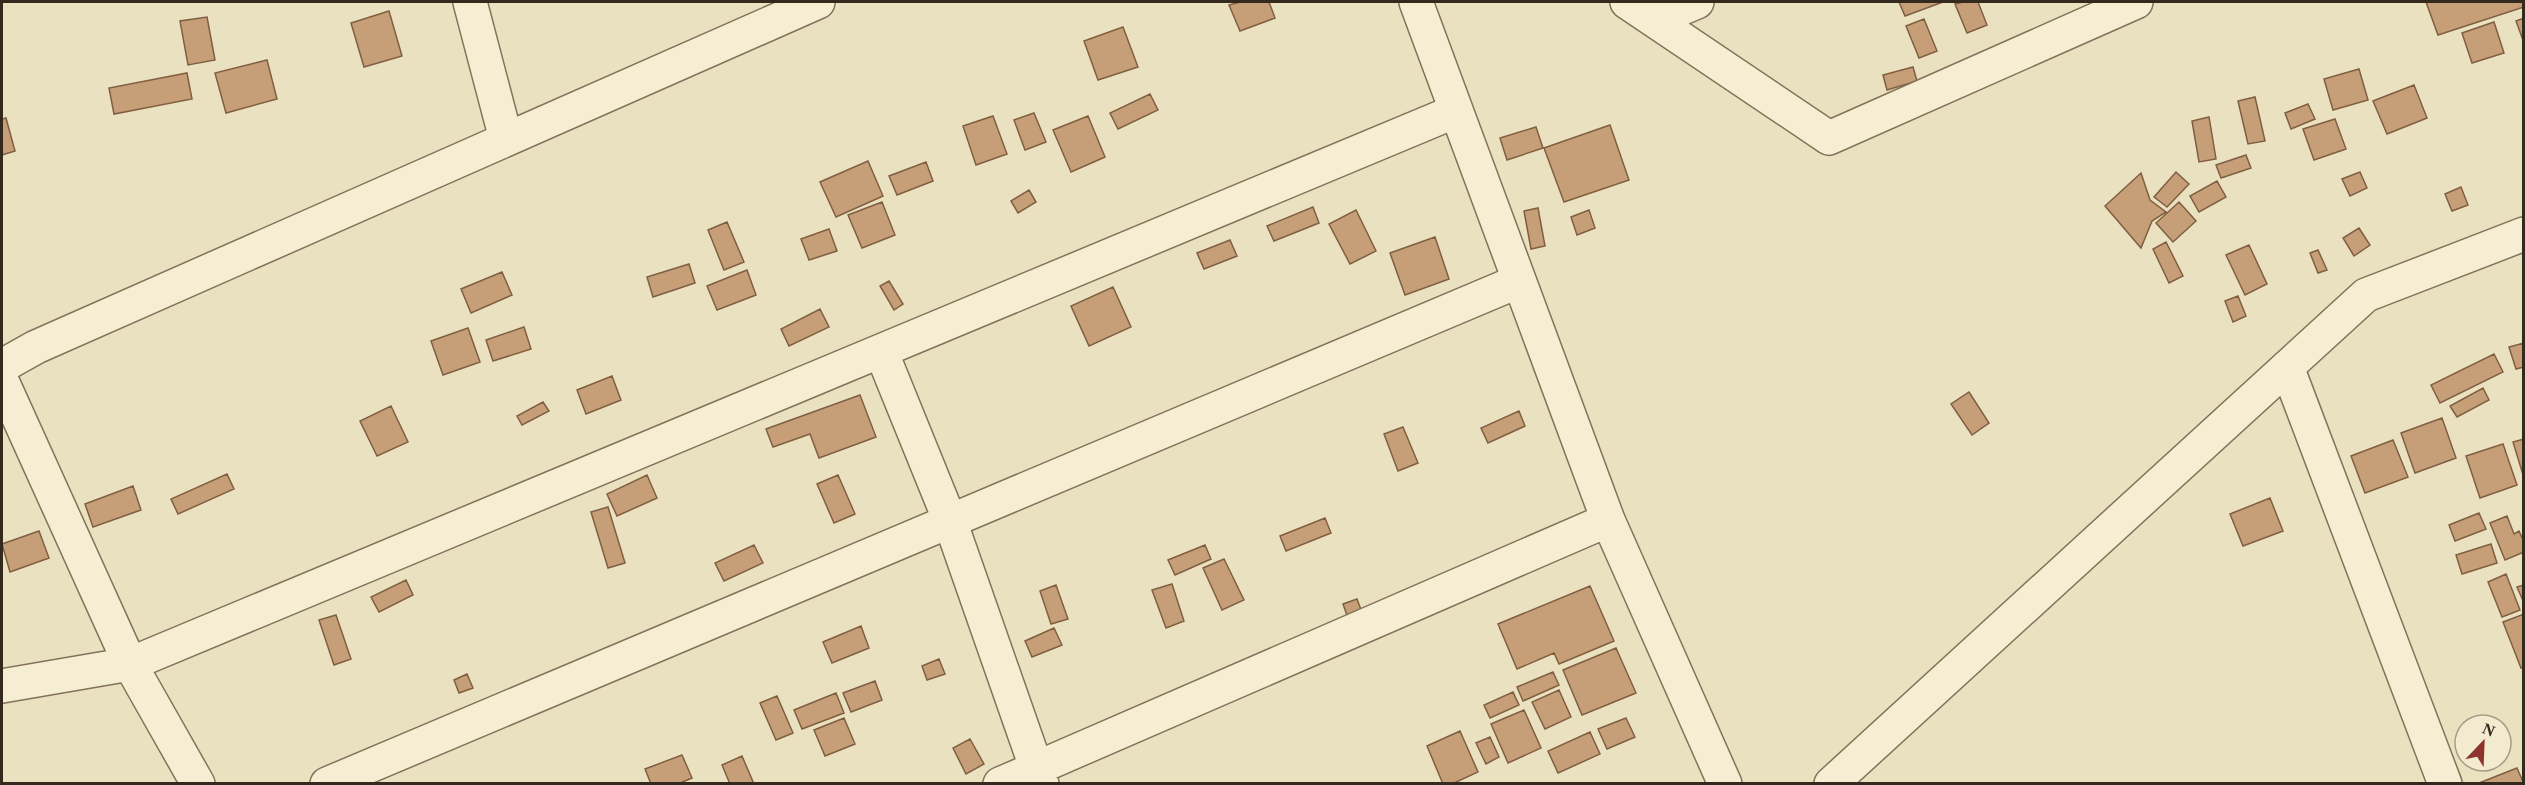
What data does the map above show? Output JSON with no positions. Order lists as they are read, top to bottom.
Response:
{
  "north": "top right"
}
